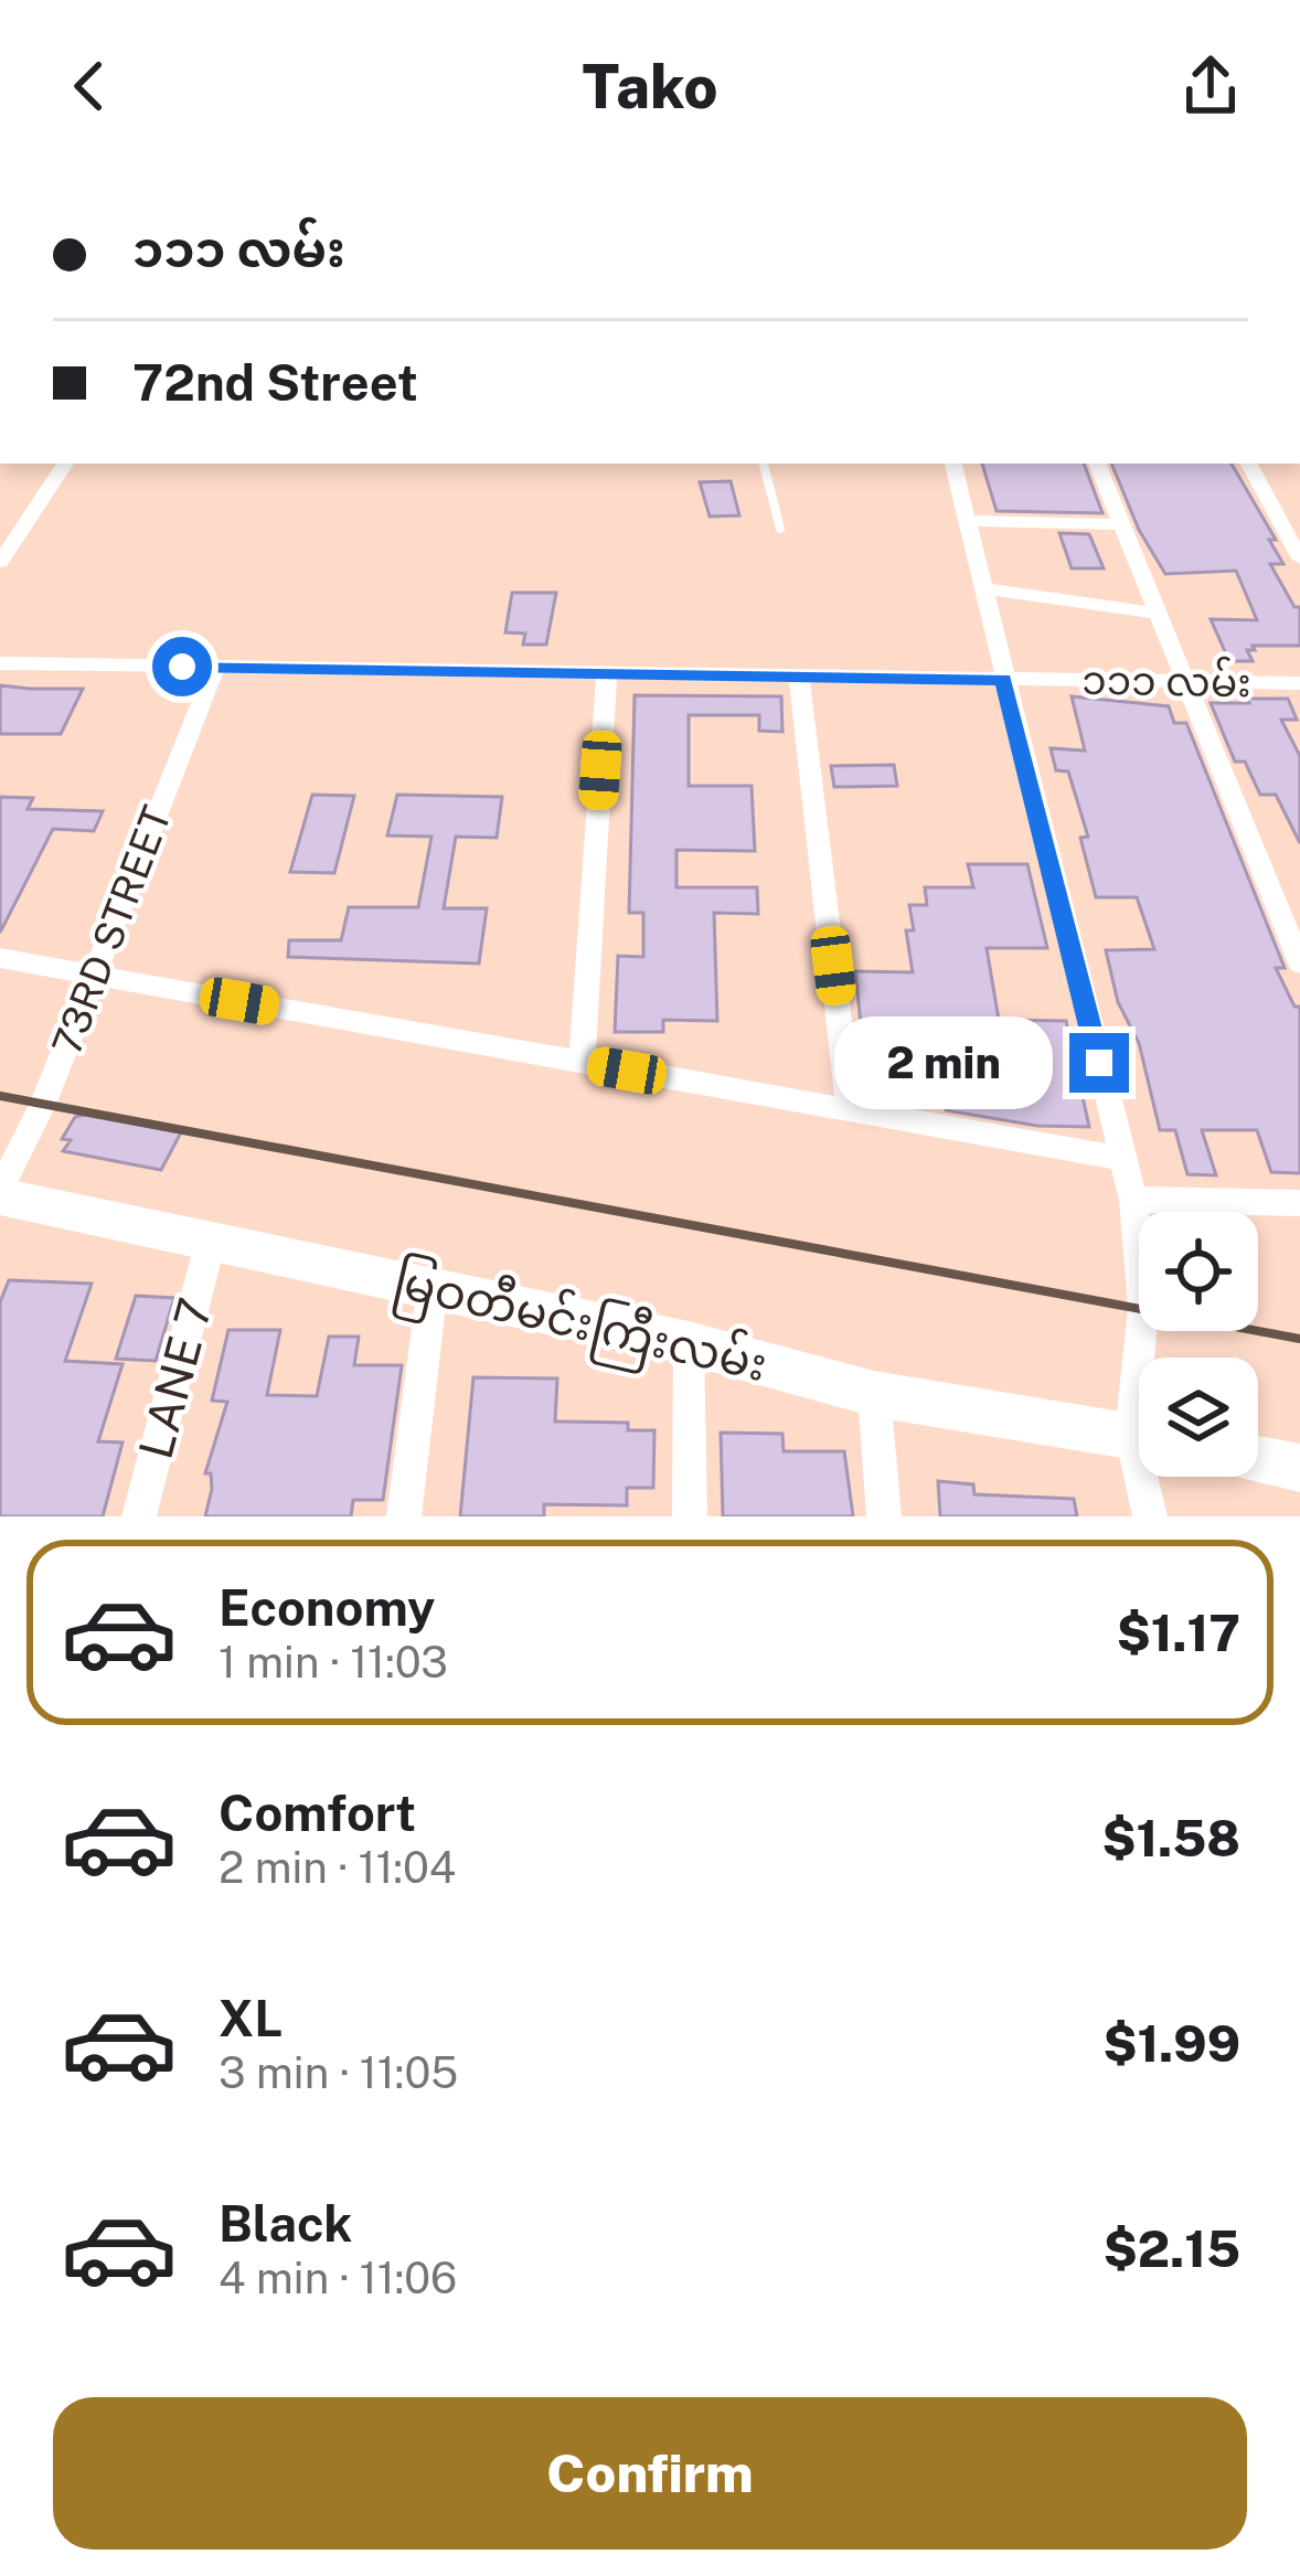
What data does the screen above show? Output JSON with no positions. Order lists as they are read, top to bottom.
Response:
{
  "streets": {
    "main road": ["မြဝတီမင်းကြီးလမ်း"],
    "street": ["၁၁၁ လမ်း", "73RD STREET", "LANE 7"]
  },
  "crossings": [
    ["၁၁၁ လမ်း", "73RD STREET"],
    ["73RD STREET", "မြဝတီမင်းကြီးလမ်း"],
    ["မြဝတီမင်းကြီးလမ်း", "LANE 7"]
  ],
  "page": {
    "header": "Tako",
    "banner": ["၁၁၁ လမ်း", "72nd Street"],
    "bubble": "2 min",
    "list": [
      {
        "name": "Economy",
        "note": "1 min · 11:03",
        "value": "$1.17"
      },
      {
        "name": "Comfort",
        "note": "2 min · 11:04",
        "value": "$1.58"
      },
      {
        "name": "XL",
        "note": "3 min · 11:05",
        "value": "$1.99"
      },
      {
        "name": "Black",
        "note": "4 min · 11:06",
        "value": "$2.15"
      }
    ],
    "buttons": "Confirm"
  }
}
